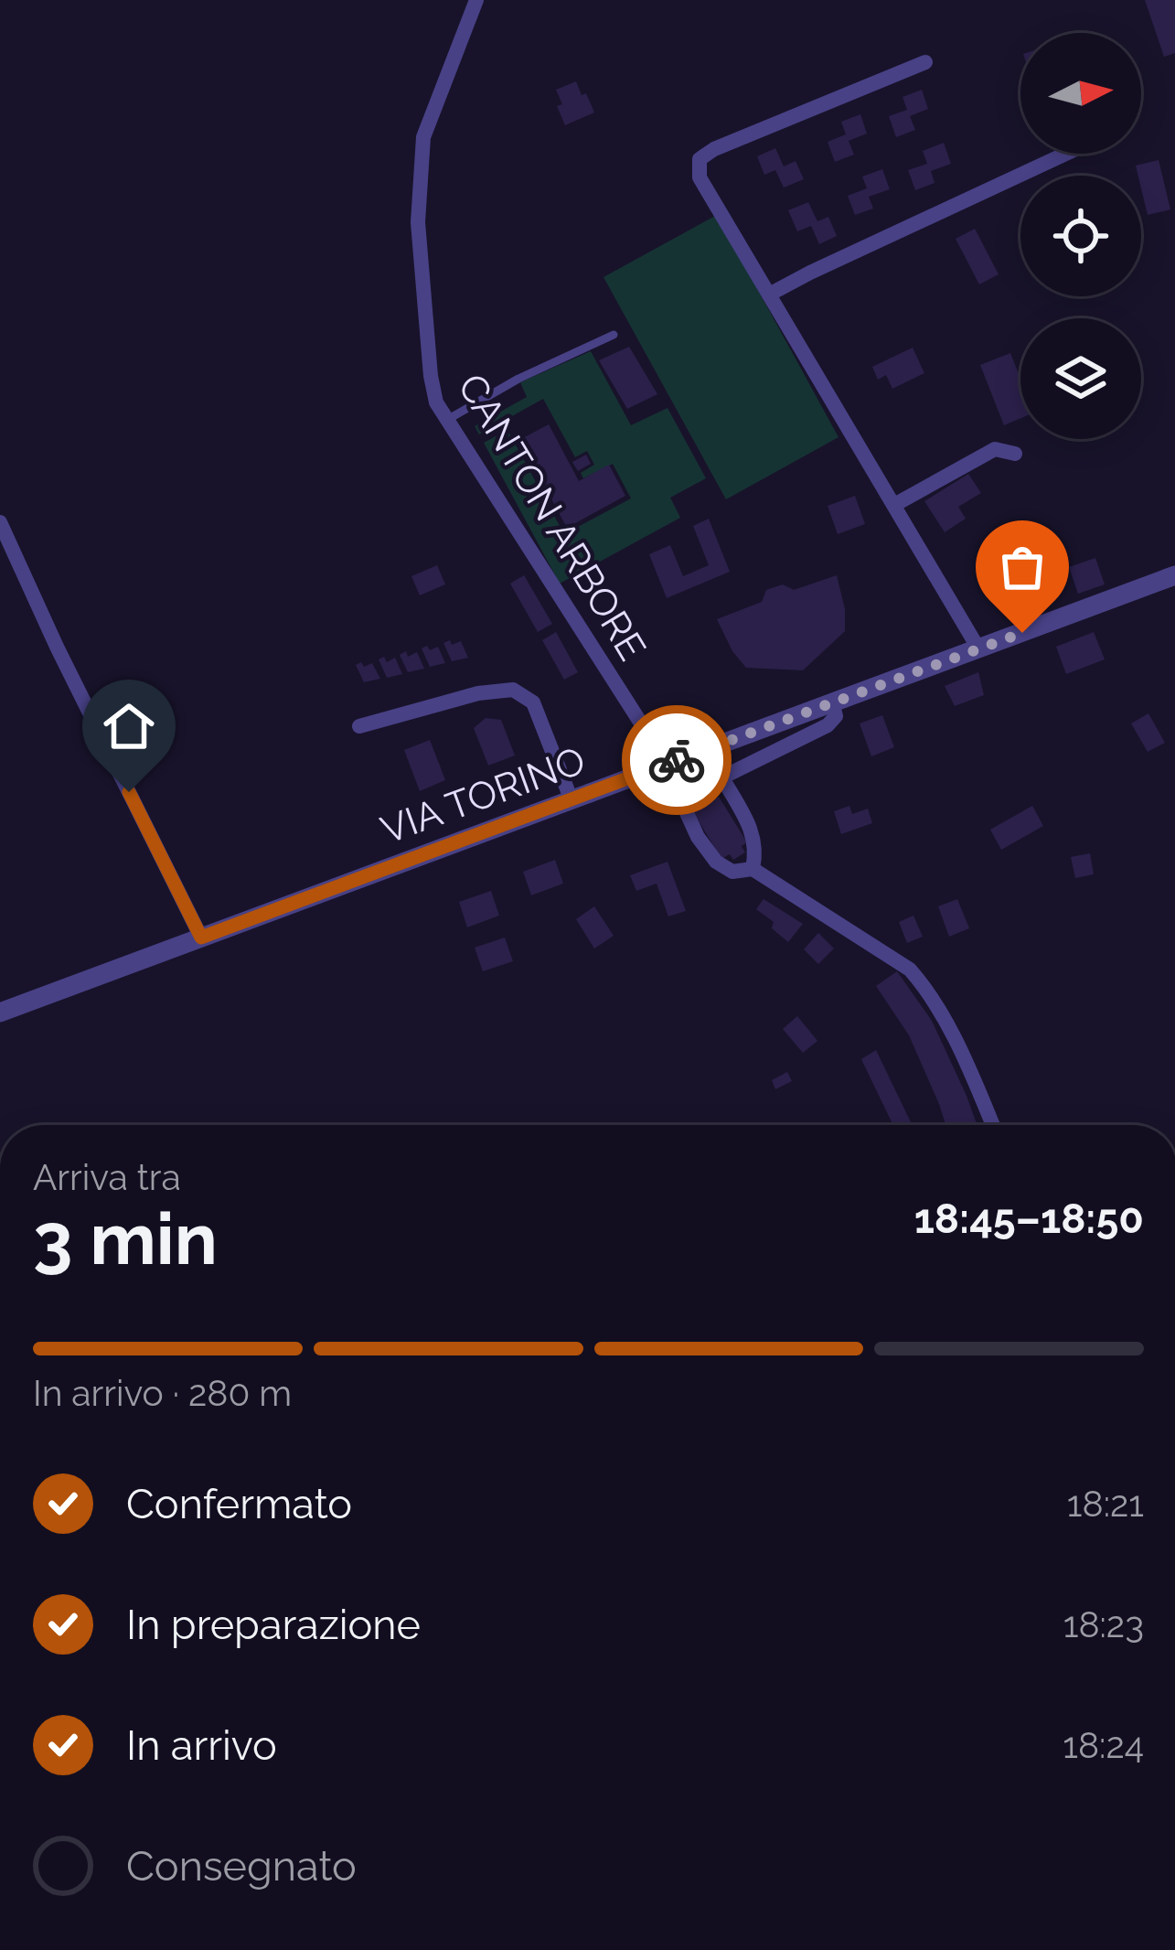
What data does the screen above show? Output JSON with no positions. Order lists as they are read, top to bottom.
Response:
{
  "streets": {
    "street": ["CANTON ARBORE", "VIA TORINO"]
  },
  "north": "right",
  "page": {
    "heading": ["3 min", "Arriva tra", "18:45–18:50"],
    "bar": "In arrivo · 280 m",
    "list": [
      ["Confermato", "18:21"],
      ["In preparazione", "18:23"],
      ["In arrivo", "18:24"],
      "Consegnato"
    ]
  }
}
